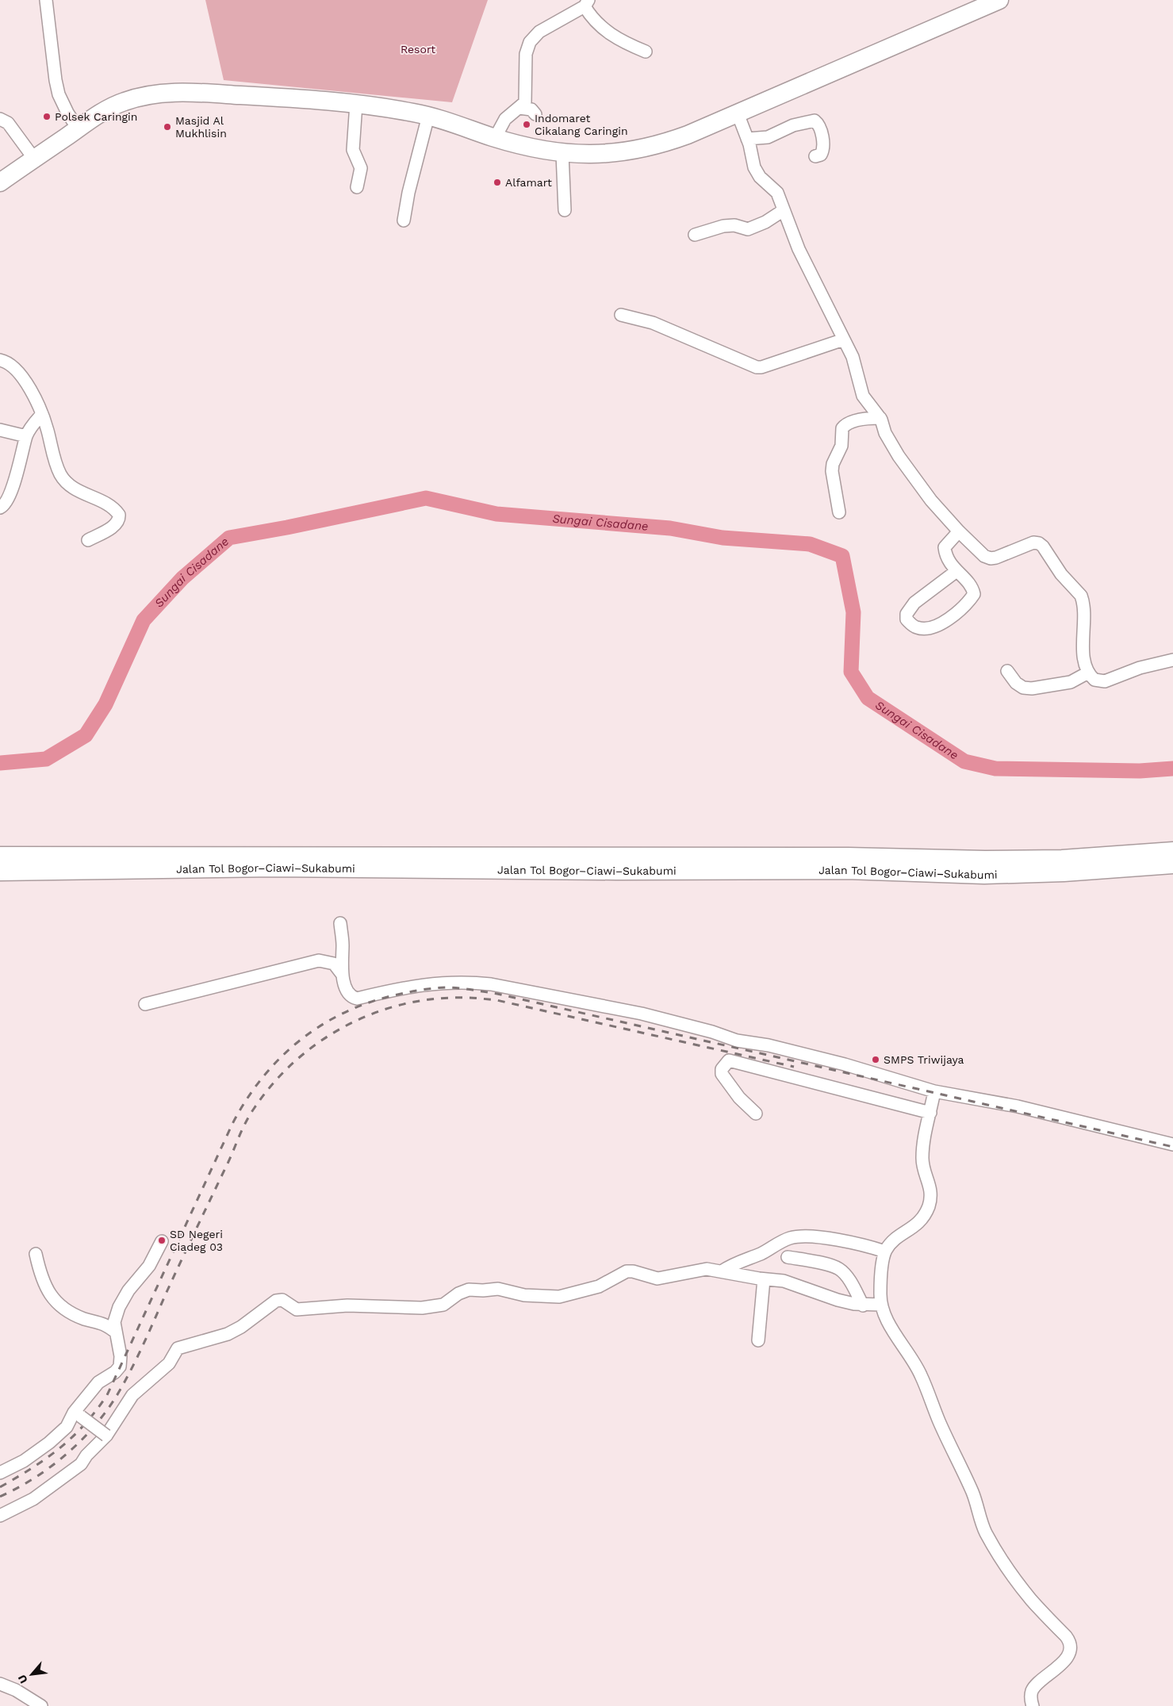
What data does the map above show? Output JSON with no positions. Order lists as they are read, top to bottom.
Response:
{
  "streets": {
    "highway": ["Jalan Tol Bogor–Ciawi–Sukabumi"]
  },
  "water": ["Sungai Cisadane"],
  "parks": ["Resort"],
  "places": [
    "Polsek Caringin",
    "Indomaret Cikalang Caringin",
    "Masjid Al Mukhlisin",
    "Alfamart",
    "SMPS Triwijaya",
    "SD Negeri Ciadeg 03"
  ],
  "north": "bottom left"
}
